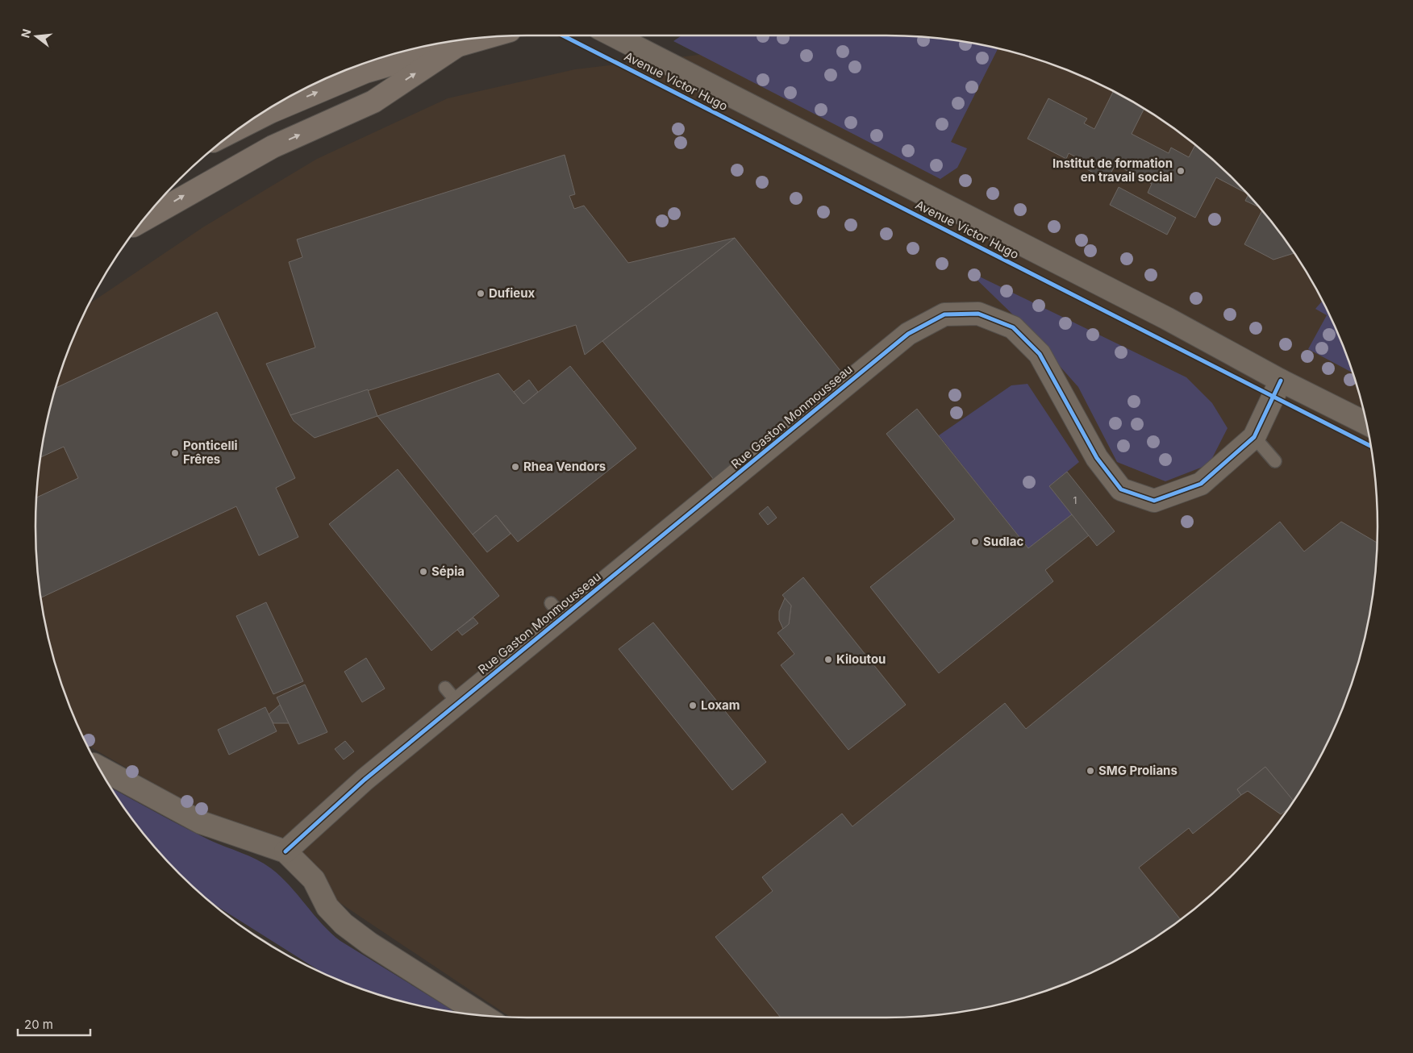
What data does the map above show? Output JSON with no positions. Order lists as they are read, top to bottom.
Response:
{
  "streets": {
    "street": ["Avenue Victor Hugo", "Rue Gaston Monmousseau"]
  },
  "crossings": [
    ["Avenue Victor Hugo", "Rue Gaston Monmousseau"]
  ],
  "places": [
    "Institut de formation en travail social",
    "Dufieux",
    "Ponticelli Frêres",
    "Rhea Vendors",
    "Sudlac",
    "Sépia",
    "Kiloutou",
    "Loxam",
    "SMG Prolians"
  ],
  "house_numbers": ["1"],
  "scale_bar": "20 m",
  "north": "left"
}
